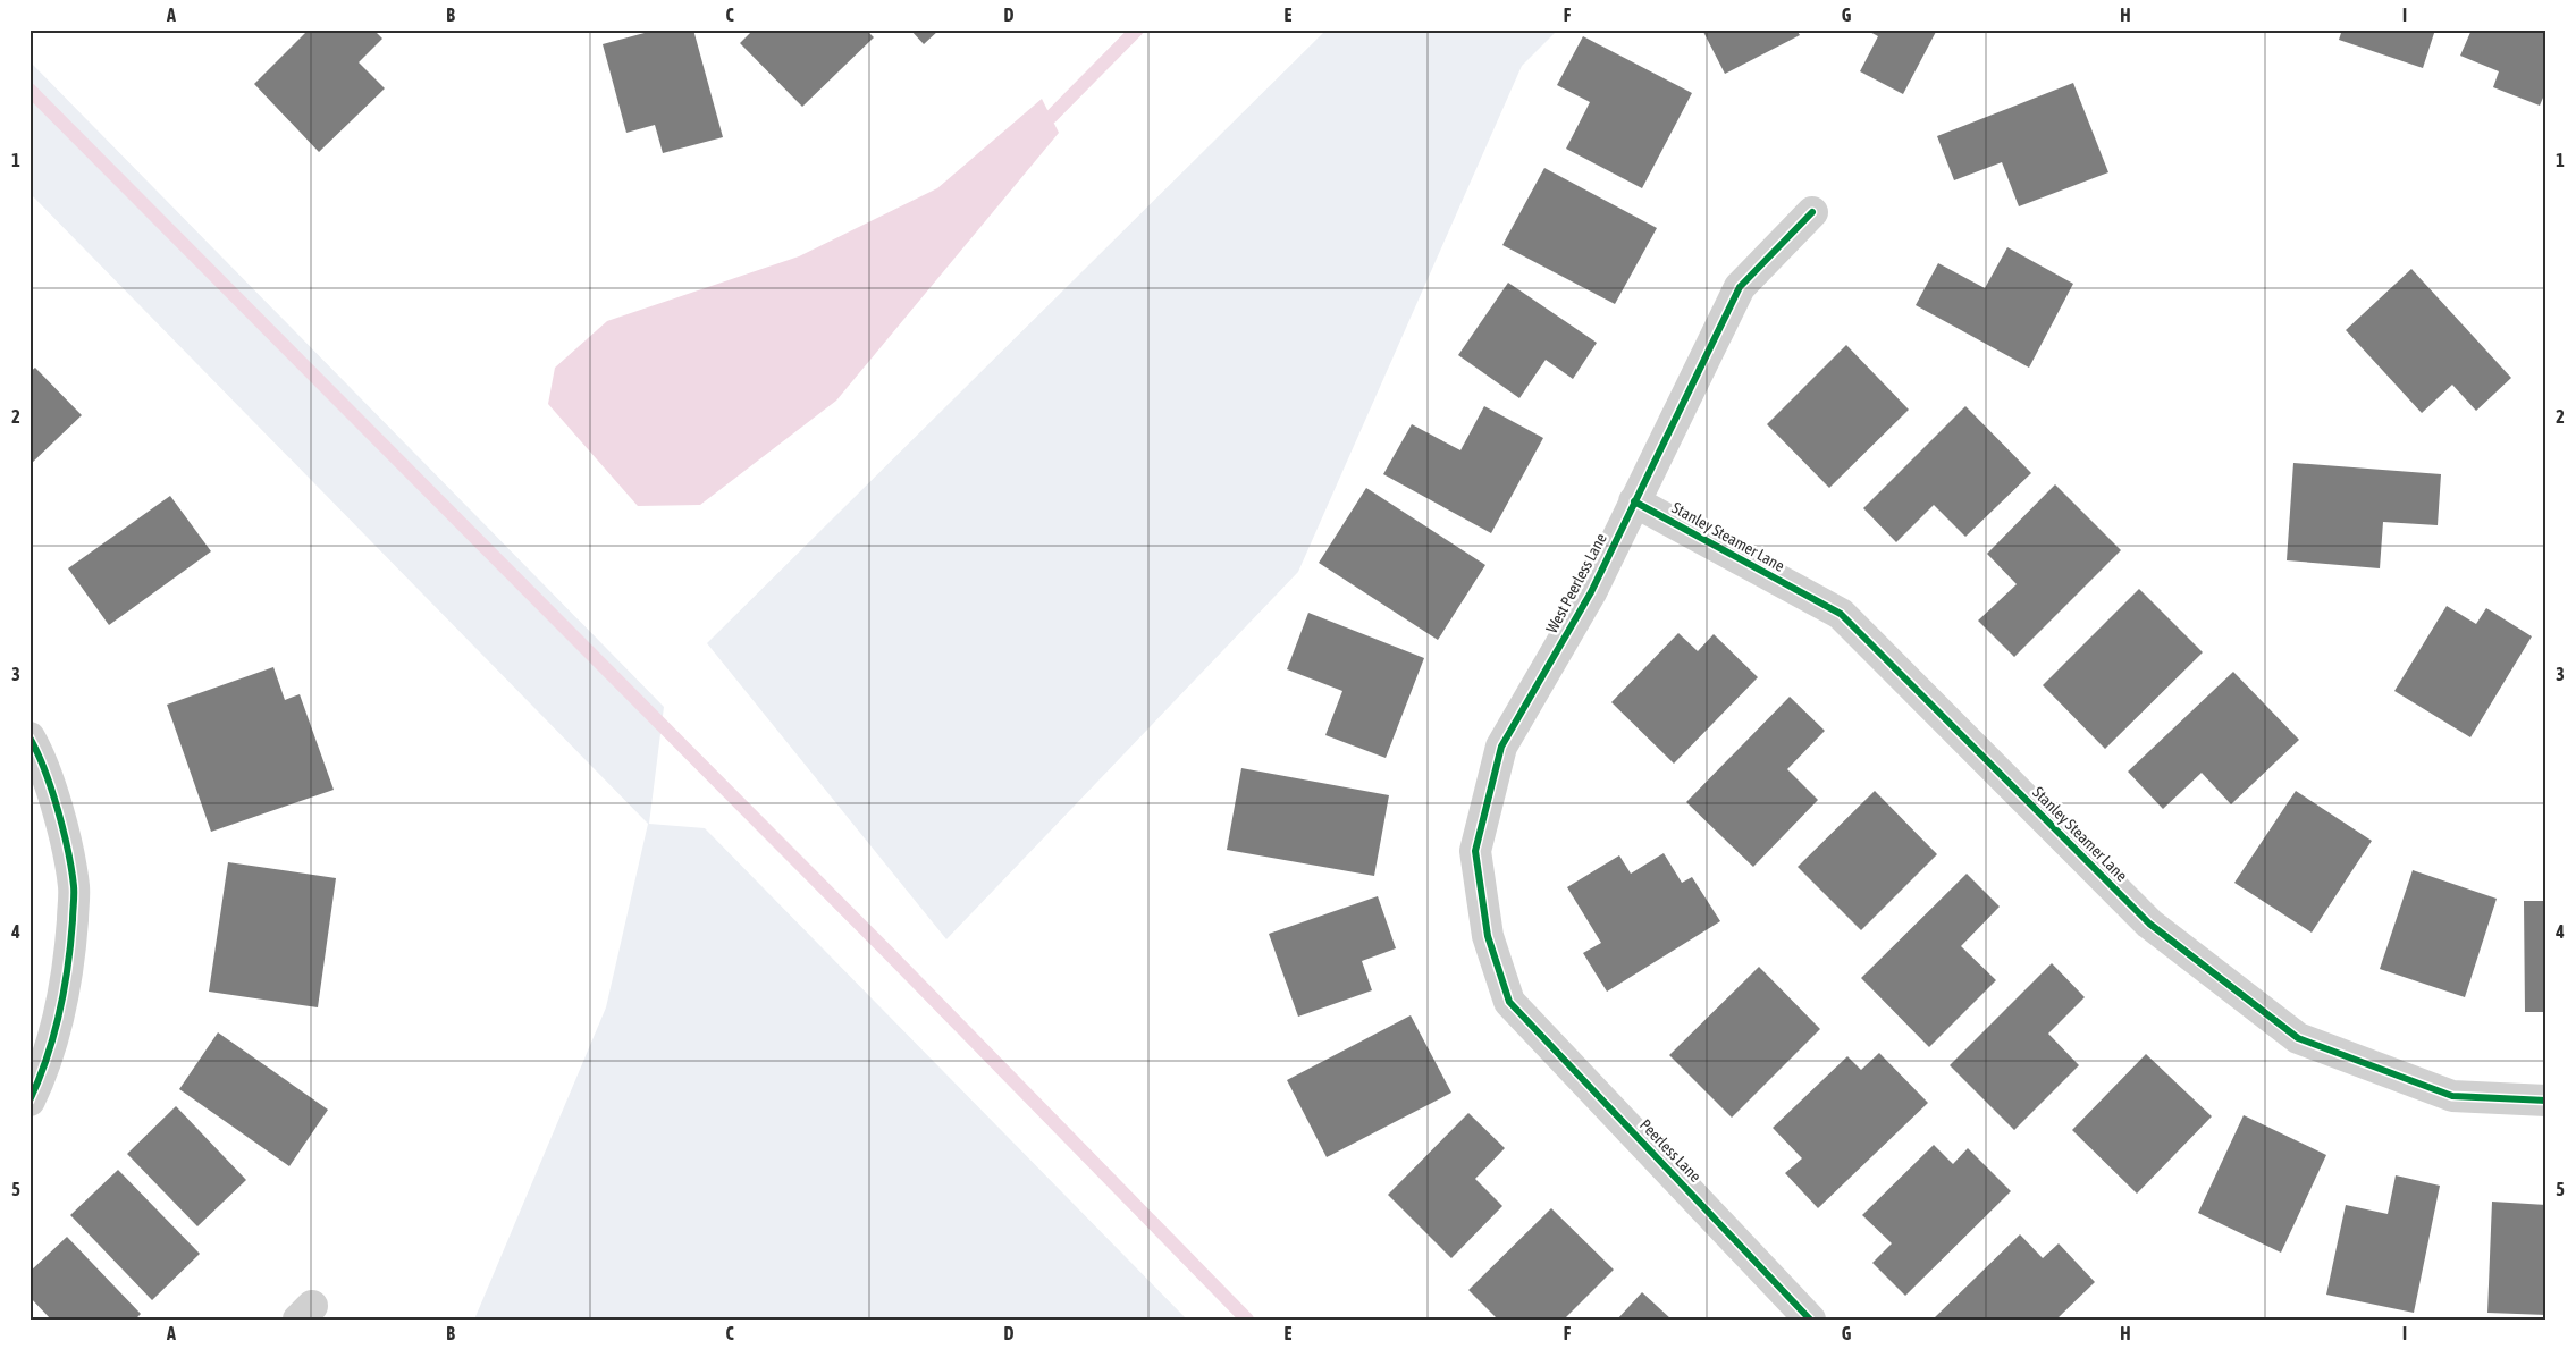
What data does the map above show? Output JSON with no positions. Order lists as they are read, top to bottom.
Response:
{
  "streets": {
    "street": ["Stanley Steamer Lane", "West Peerless Lane", "Peerless Lane"]
  },
  "crossings": [
    ["Stanley Steamer Lane", "West Peerless Lane"],
    ["West Peerless Lane", "Peerless Lane"]
  ],
  "grid": {
    "columns": [
      "A",
      "B",
      "C",
      "D",
      "E",
      "F",
      "G",
      "H",
      "I"
    ],
    "rows": [
      "1",
      "2",
      "3",
      "4",
      "5"
    ]
  }
}
